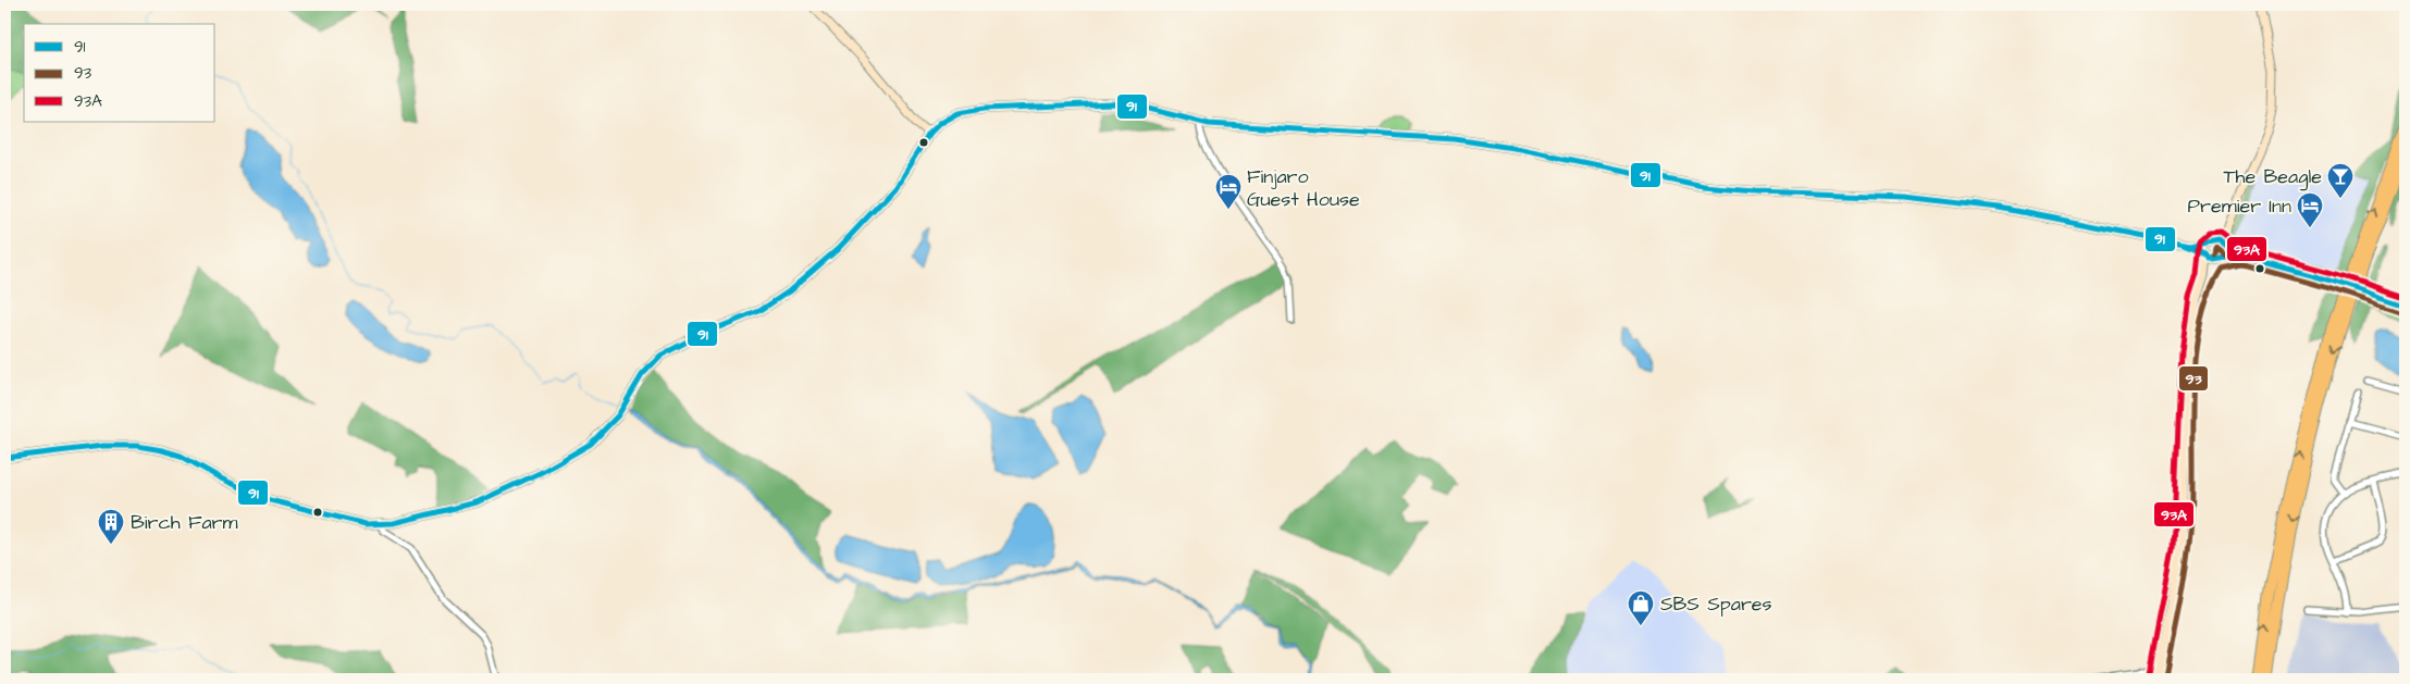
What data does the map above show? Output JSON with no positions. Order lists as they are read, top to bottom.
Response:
{
  "places": {
    "bar": ["The Beagle"],
    "hotel": ["Finjaro Guest House", "Premier Inn"],
    "building": ["Birch Farm"],
    "shop": ["SBS Spares"]
  },
  "lines": ["transit line 91", "transit line 93A", "transit line 93"],
  "legend": ["91", "93", "93A"]
}
